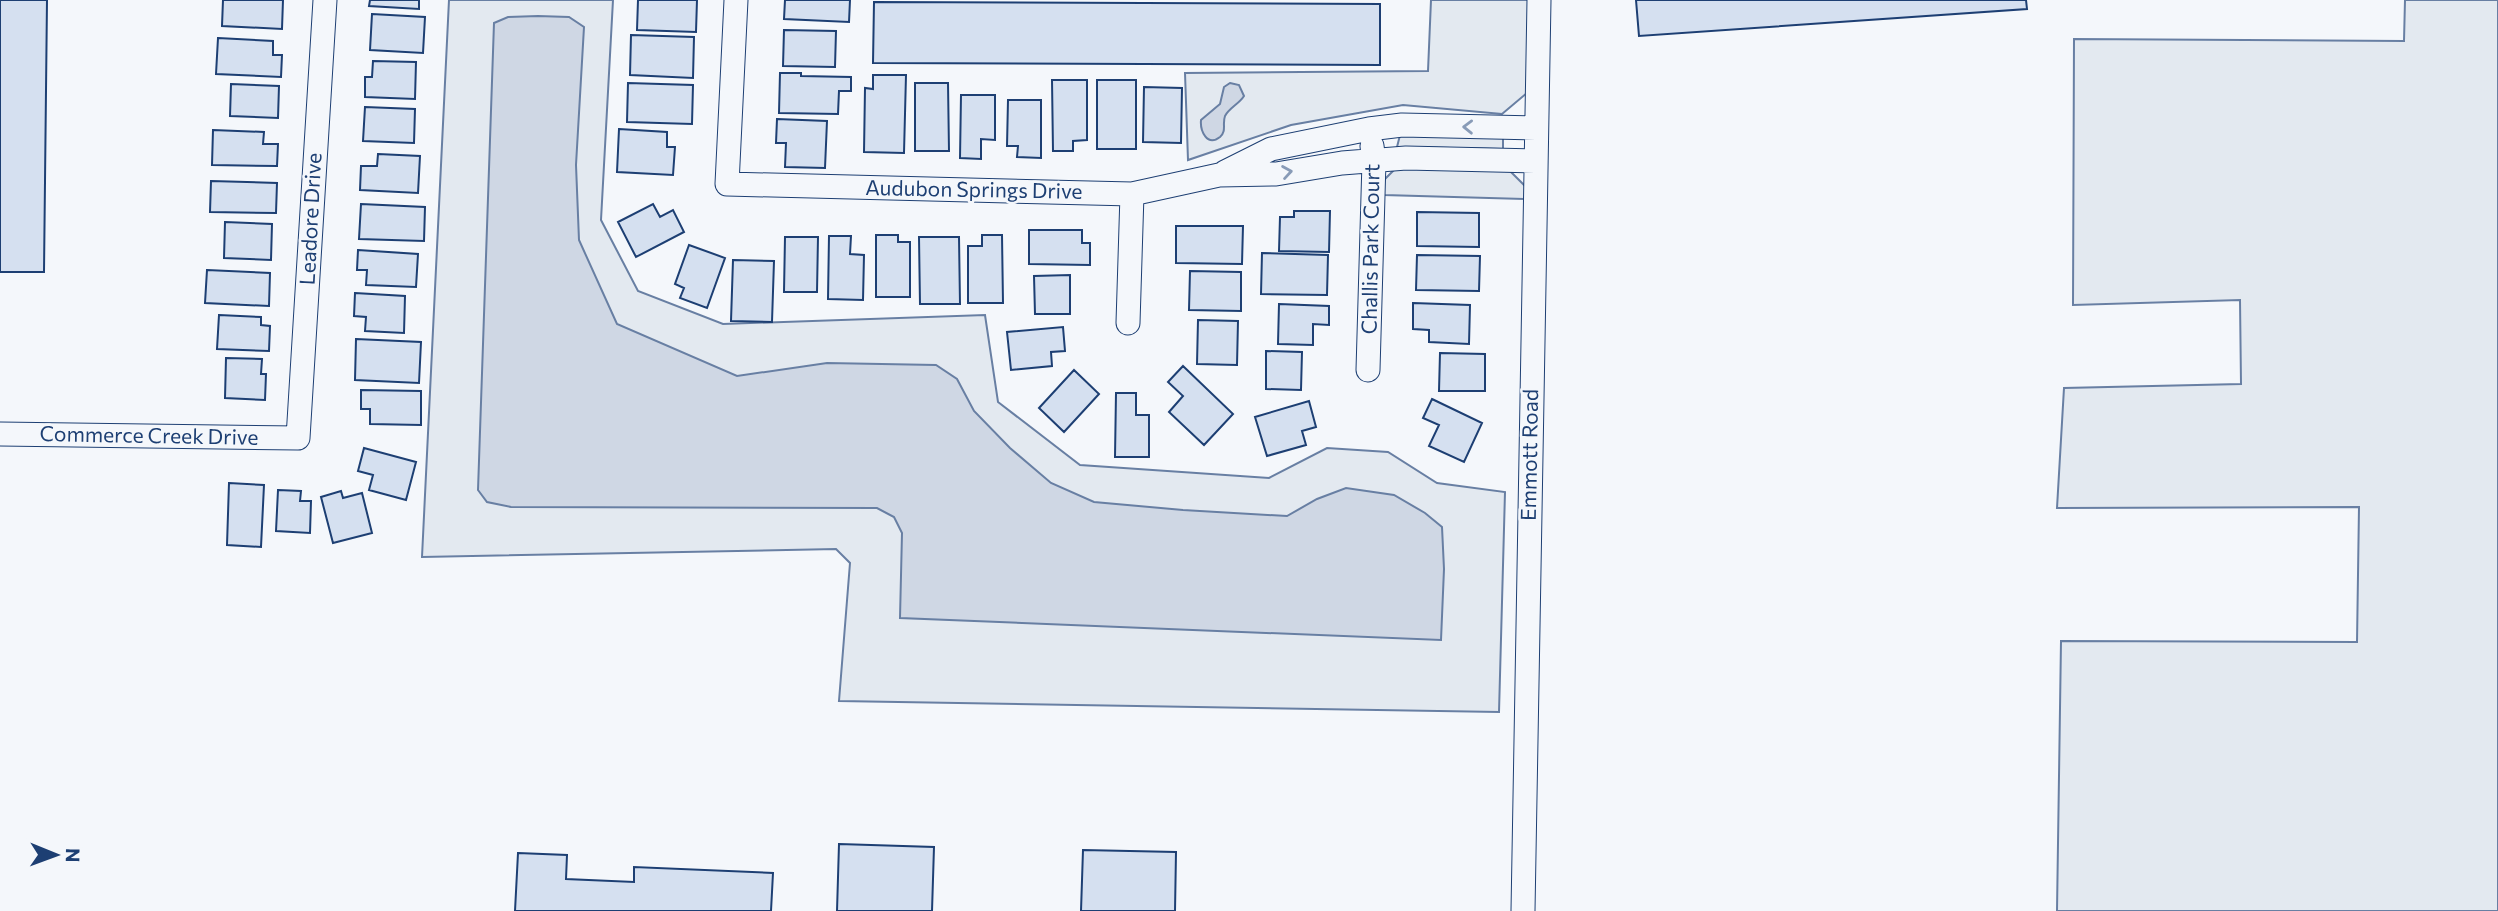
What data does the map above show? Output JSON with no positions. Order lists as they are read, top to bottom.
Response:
{
  "streets": {
    "street": [
      "Audubon Springs Drive",
      "Leadore Drive",
      "Challis Park Court",
      "Commerce Creek Drive",
      "Emmott Road"
    ]
  },
  "crossings": [
    ["Audubon Springs Drive", "Challis Park Court"],
    ["Audubon Springs Drive", "Emmott Road"],
    ["Leadore Drive", "Commerce Creek Drive"]
  ],
  "north": "right"
}
